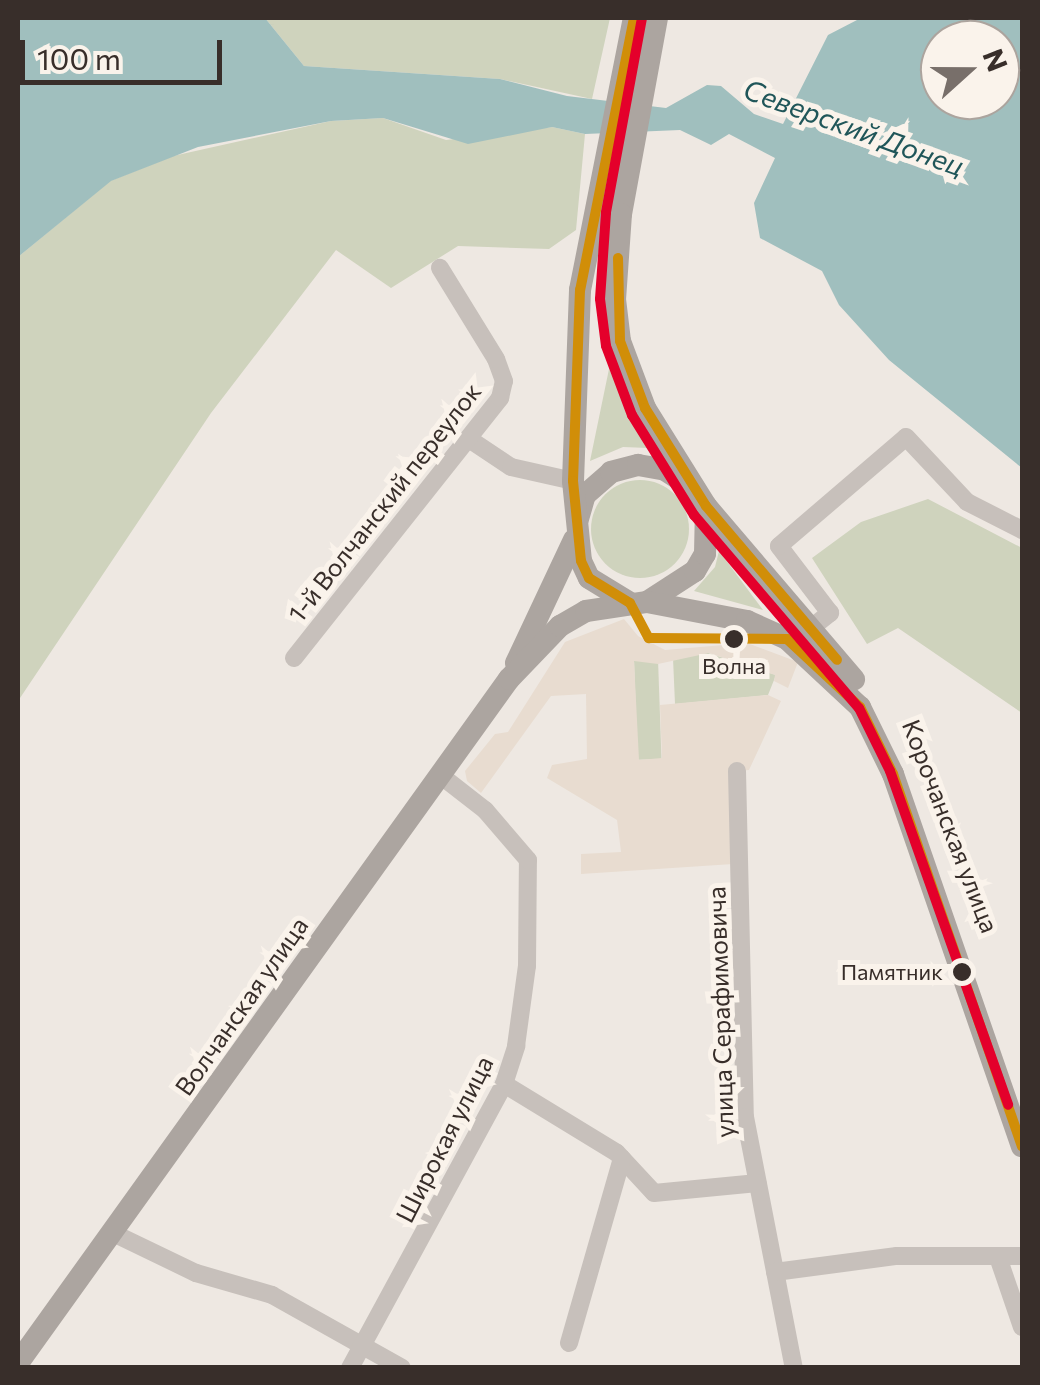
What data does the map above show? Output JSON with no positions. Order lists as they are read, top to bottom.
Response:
{
  "streets": {
    "main road": ["Корочанская улица", "Волчанская улица"],
    "street": ["1-й Волчанский переулок", "улица Серафимовича", "Широкая улица"]
  },
  "crossings": [
    ["Волчанская улица", "Широкая улица"]
  ],
  "water": ["Северский Донец"],
  "places": ["Волна", "Памятник"],
  "scale_bar": "100 m",
  "north": "right"
}
